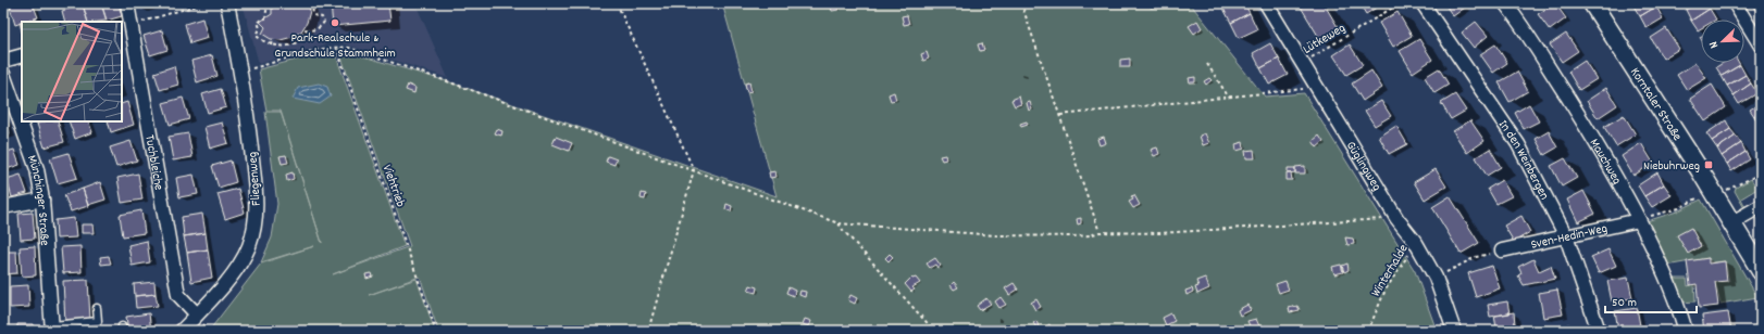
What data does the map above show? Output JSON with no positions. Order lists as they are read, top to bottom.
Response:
{
  "streets": {
    "street": [
      "Korntaler Straße",
      "In den Weinbergen",
      "Mauchweg",
      "Tuchbleiche",
      "Güglingweg",
      "Fliegenweg",
      "Münchinger Straße",
      "Sven-Hedin-Weg"
    ],
    "path": ["Lütkeweg", "Viehtrieb", "Winterhalde"]
  },
  "crossings": [
    ["Lütkeweg", "Güglingweg"],
    ["In den Weinbergen", "Sven-Hedin-Weg"],
    ["Mauchweg", "Sven-Hedin-Weg"],
    ["Tuchbleiche", "Fliegenweg"],
    ["Güglingweg", "Winterhalde"]
  ],
  "places": {
    "other": ["Park-Realschule & Grundschule Stammheim"],
    "transit": ["Niebuhrweg"]
  },
  "scale_bar": "50 m",
  "north": "bottom left"
}
